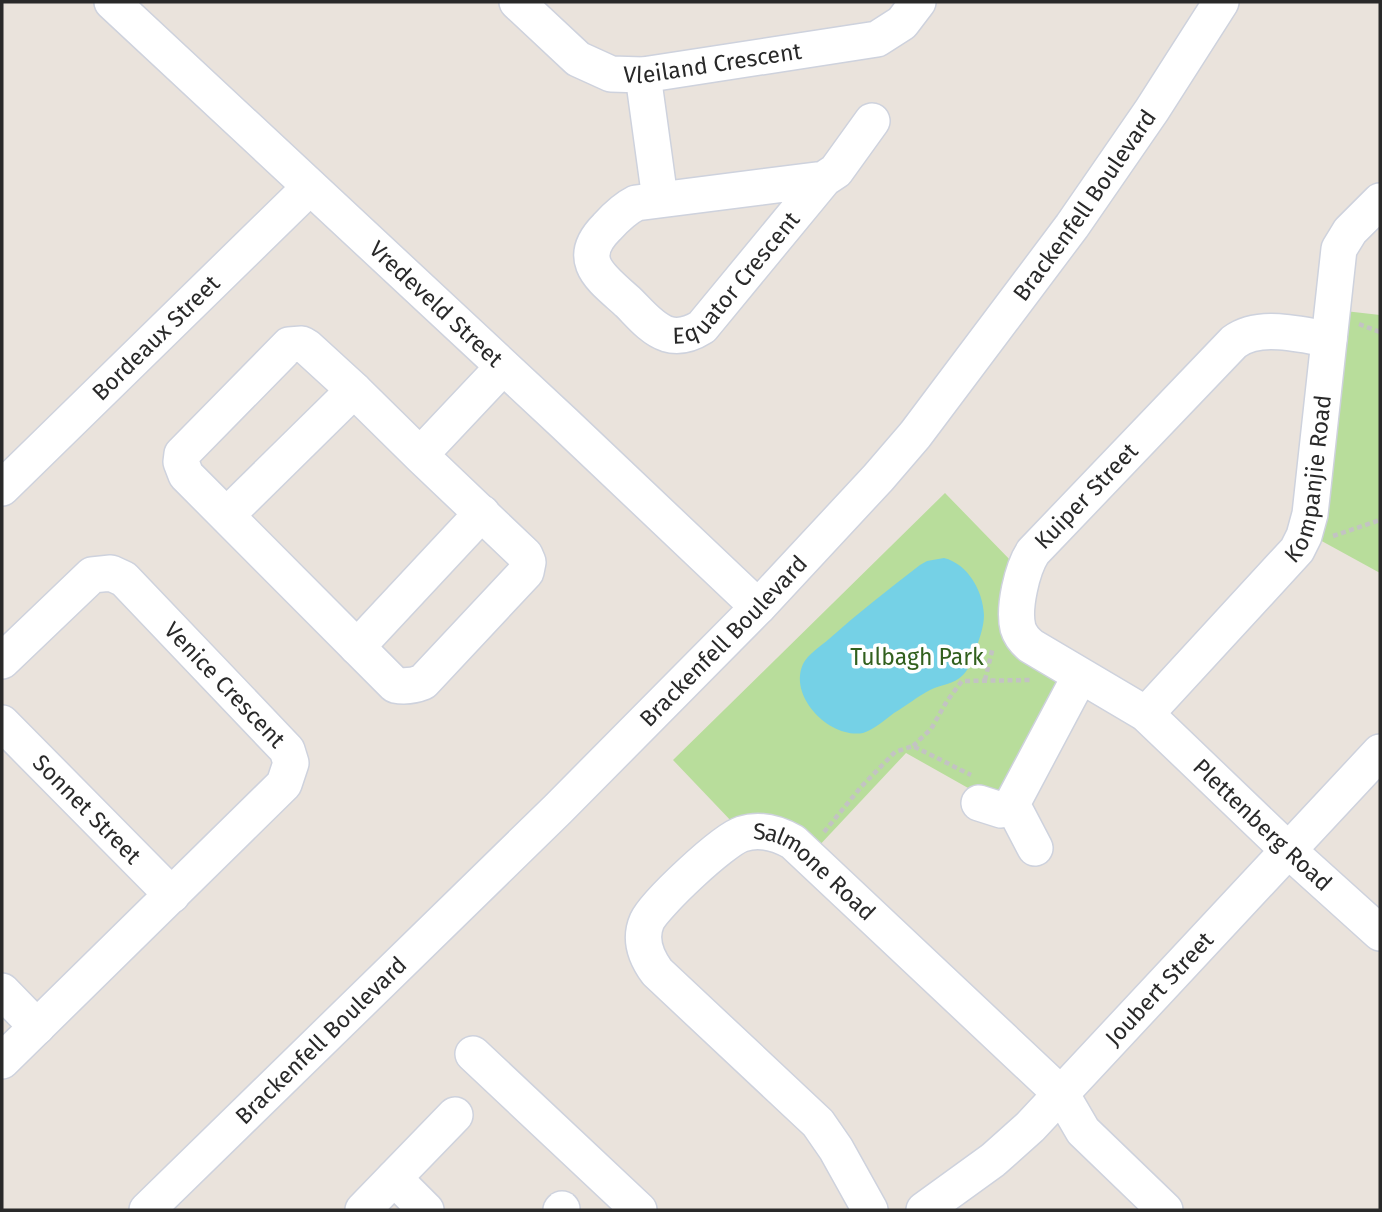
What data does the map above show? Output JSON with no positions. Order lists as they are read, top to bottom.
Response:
{
  "streets": {
    "street": [
      "Vleiland Crescent",
      "Brackenfell Boulevard",
      "Equator Crescent",
      "Vredeveld Street",
      "Bordeaux Street",
      "Kompanjie Road",
      "Kuiper Street",
      "Venice Crescent",
      "Sonnet Street",
      "Plettenberg Road",
      "Salmone Road",
      "Joubert Street"
    ]
  },
  "crossings": [
    ["Brackenfell Boulevard", "Vredeveld Street"],
    ["Vredeveld Street", "Bordeaux Street"],
    ["Kompanjie Road", "Kuiper Street"],
    ["Kompanjie Road", "Plettenberg Road"],
    ["Kuiper Street", "Plettenberg Road"],
    ["Venice Crescent", "Sonnet Street"],
    ["Plettenberg Road", "Joubert Street"],
    ["Salmone Road", "Joubert Street"]
  ],
  "parks": ["Tulbagh Park"]
}
